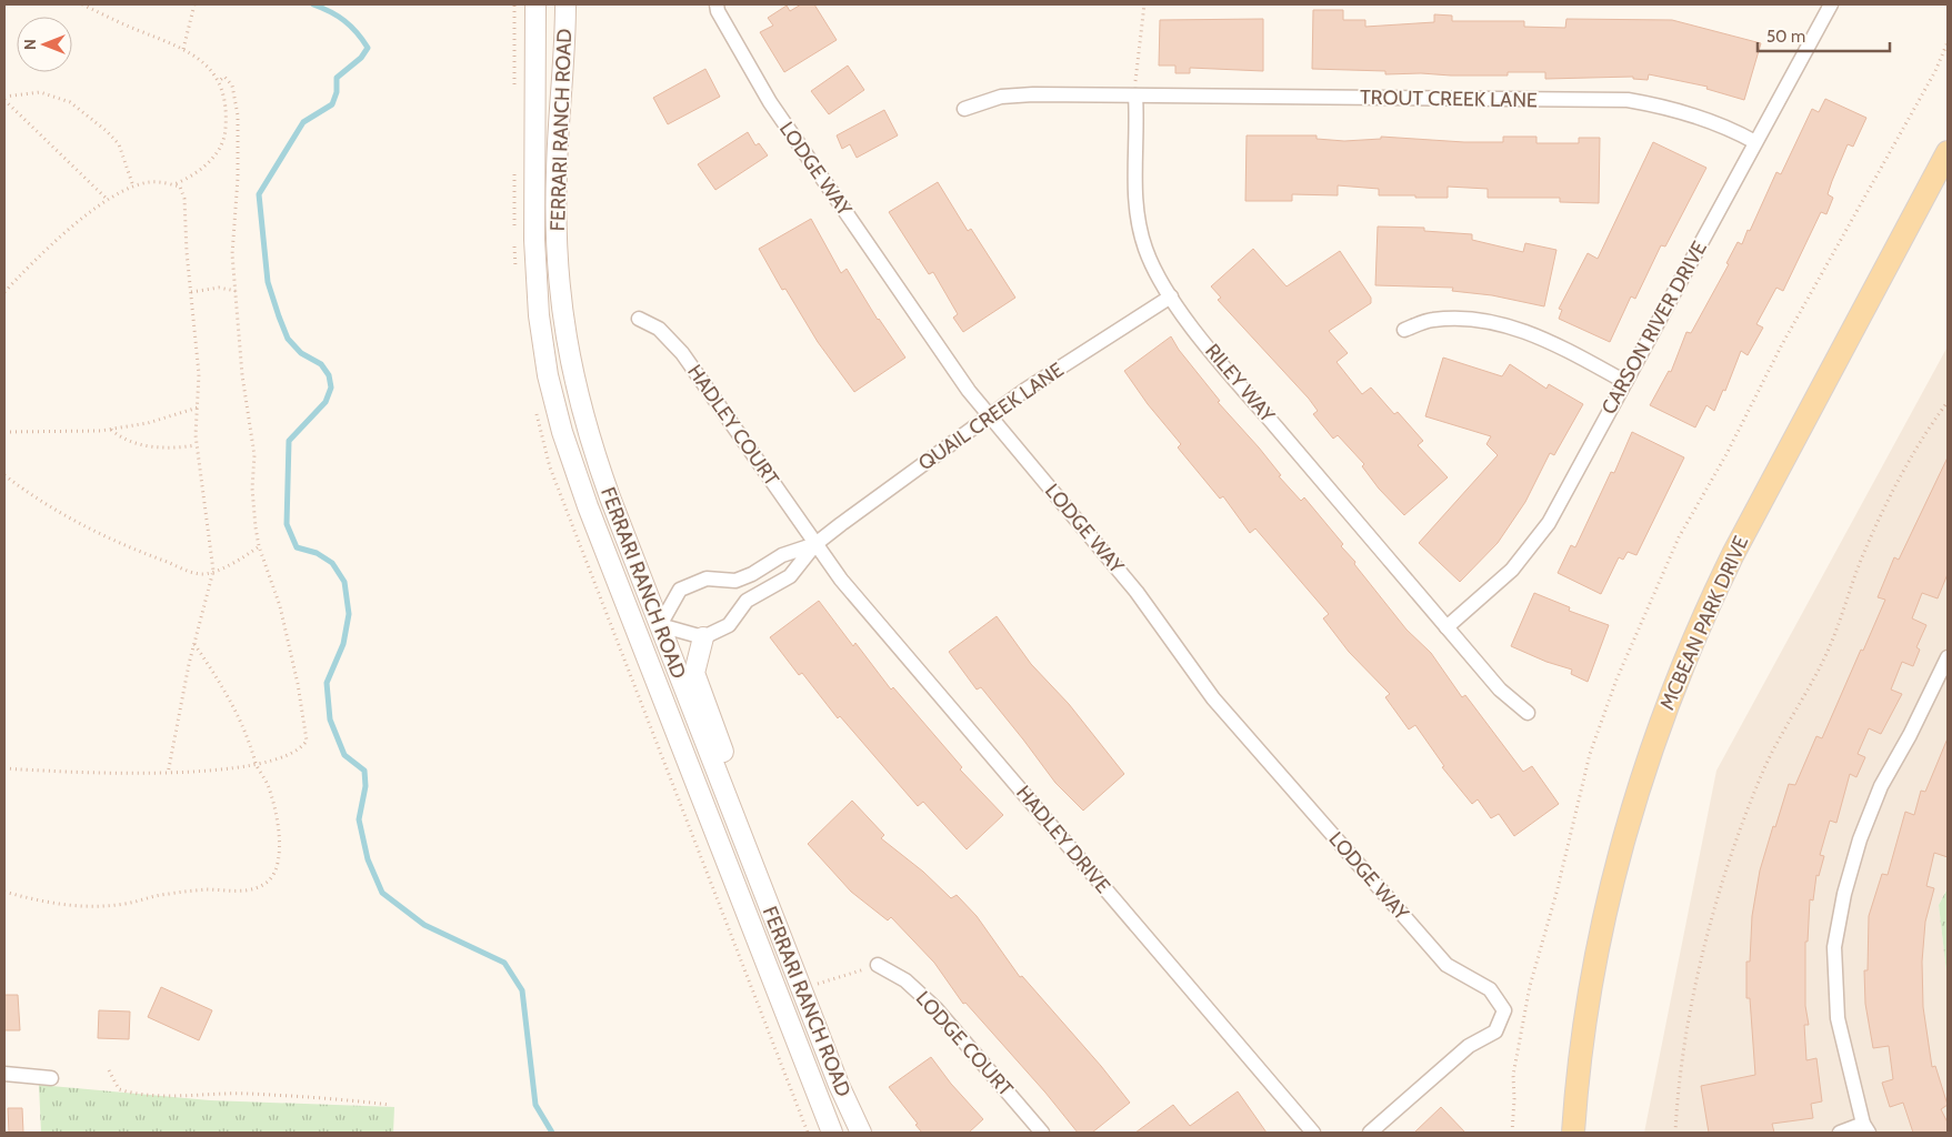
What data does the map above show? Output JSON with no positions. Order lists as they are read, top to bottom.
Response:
{
  "streets": {
    "main road": ["FERRARI RANCH ROAD", "MCBEAN PARK DRIVE"],
    "street": [
      "TROUT CREEK LANE",
      "LODGE WAY",
      "CARSON RIVER DRIVE",
      "RILEY WAY",
      "QUAIL CREEK LANE",
      "HADLEY COURT",
      "HADLEY DRIVE",
      "LODGE COURT"
    ]
  },
  "crossings": [
    ["TROUT CREEK LANE", "CARSON RIVER DRIVE"],
    ["TROUT CREEK LANE", "RILEY WAY"],
    ["LODGE WAY", "QUAIL CREEK LANE"],
    ["CARSON RIVER DRIVE", "RILEY WAY"],
    ["RILEY WAY", "QUAIL CREEK LANE"],
    ["QUAIL CREEK LANE", "HADLEY COURT"],
    ["QUAIL CREEK LANE", "HADLEY DRIVE"],
    ["HADLEY COURT", "HADLEY DRIVE"]
  ],
  "scale_bar": "50 m",
  "north": "left"
}
